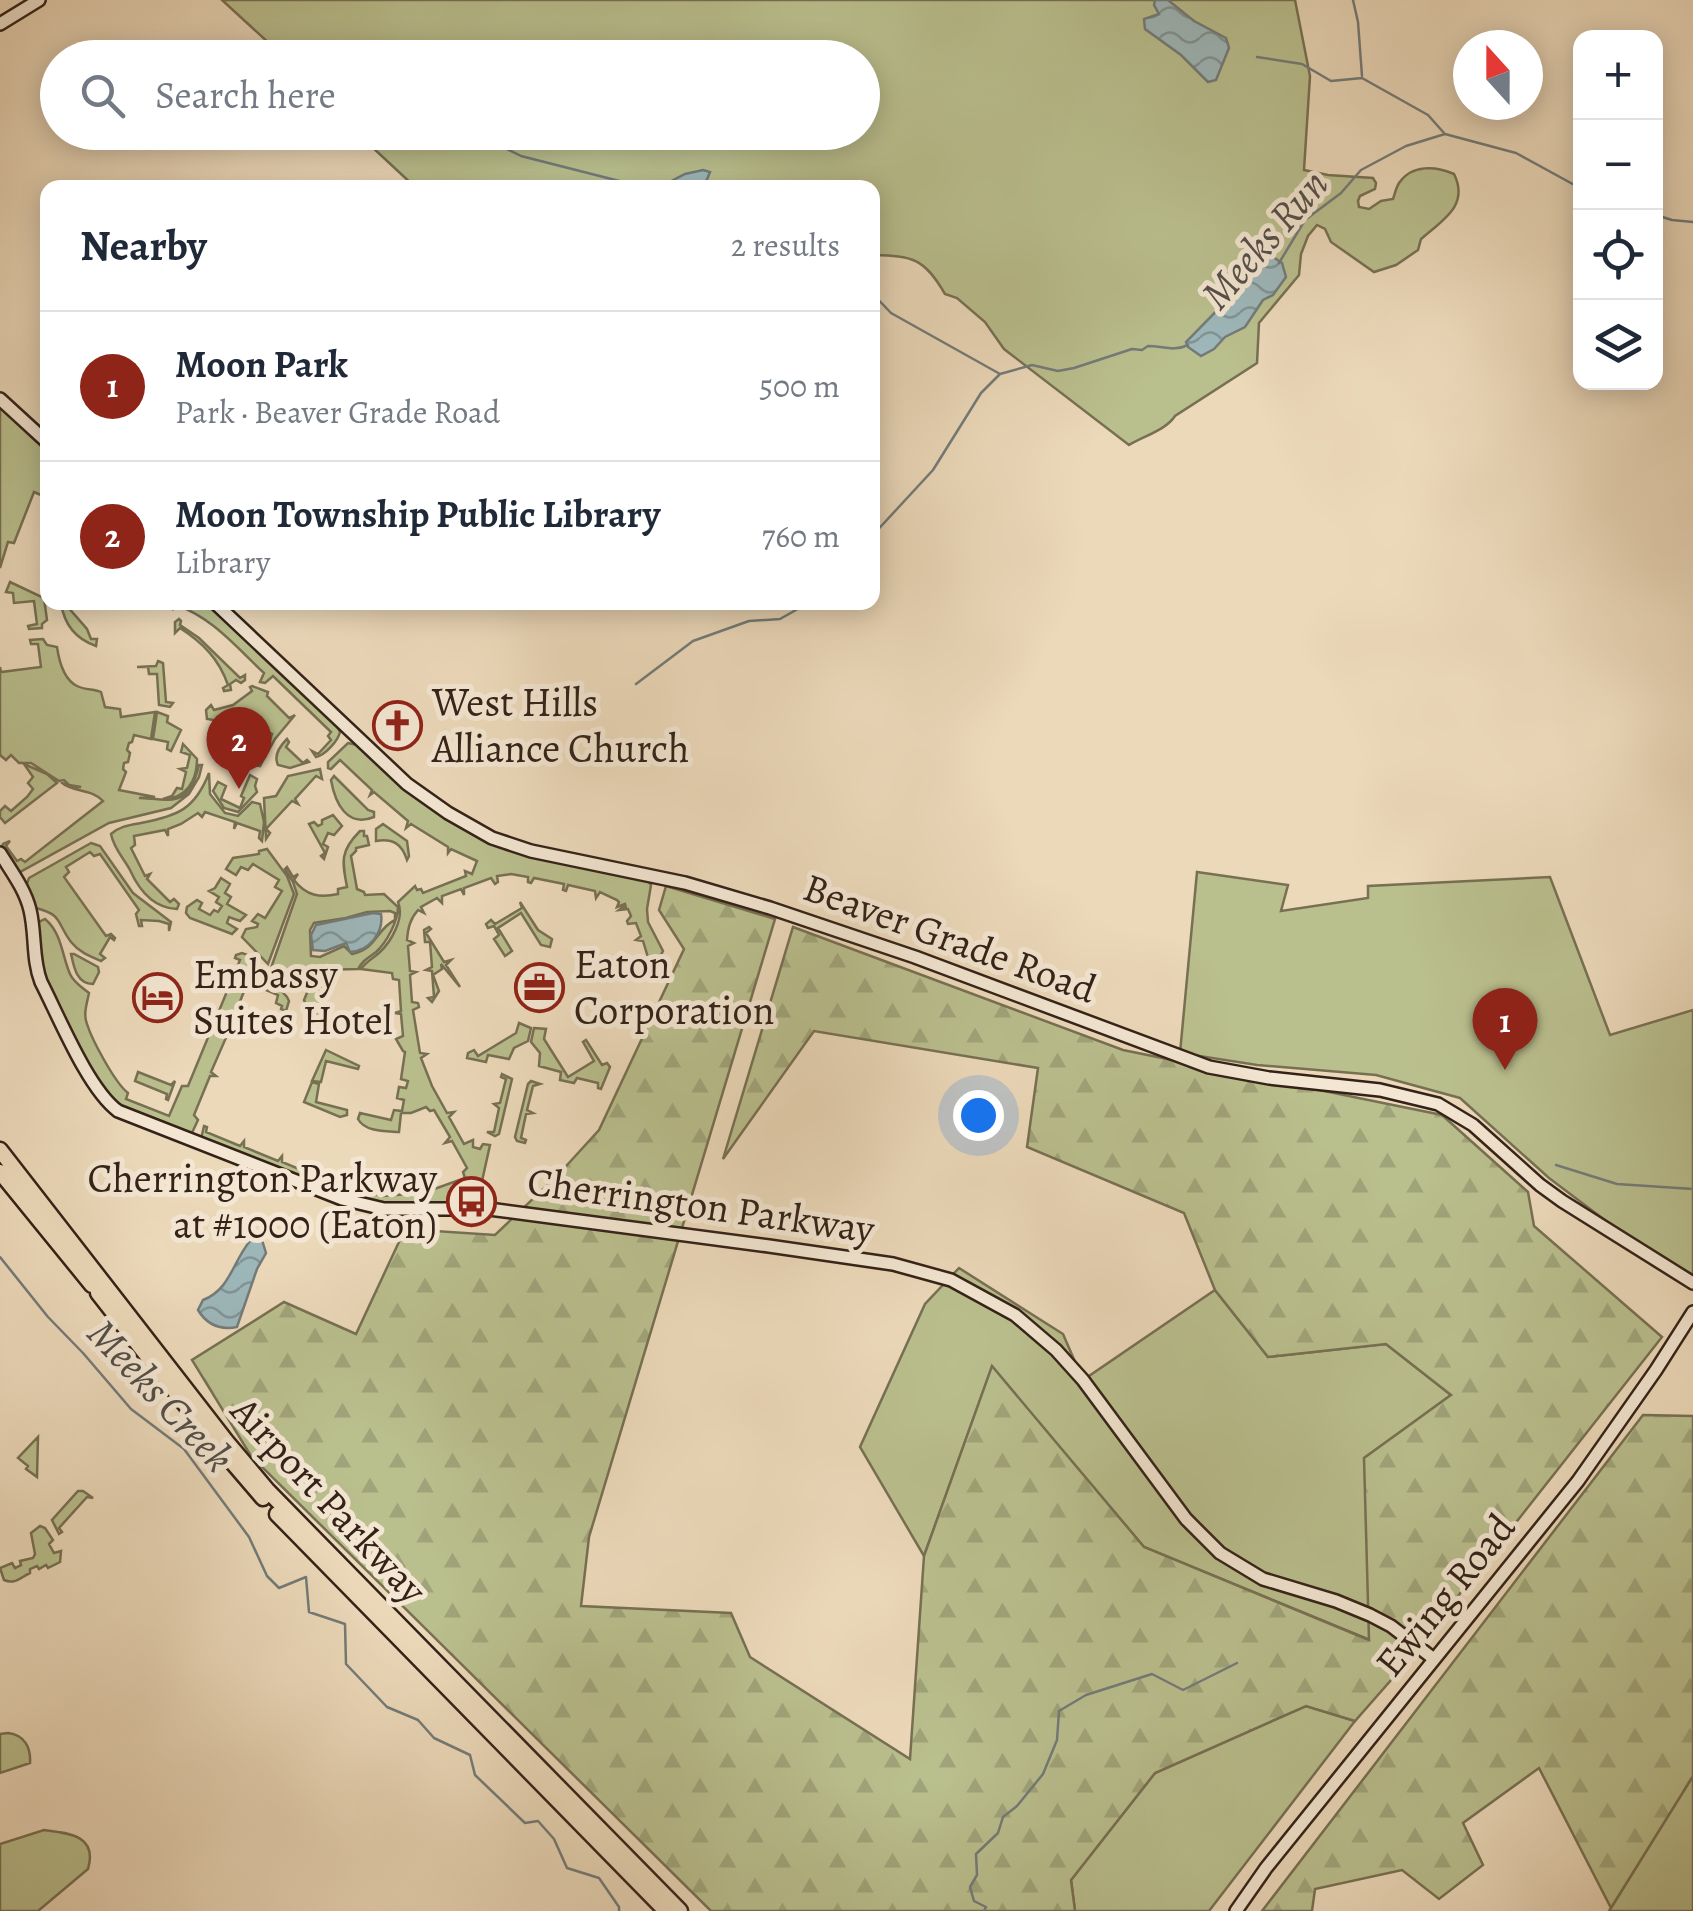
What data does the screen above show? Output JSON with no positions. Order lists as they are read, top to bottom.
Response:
{
  "streets": {
    "highway": ["Airport Parkway"],
    "street": ["Beaver Grade Road", "Cherrington Parkway", "Ewing Road"]
  },
  "crossings": [
    ["Cherrington Parkway", "Ewing Road"]
  ],
  "water": ["Meeks Run", "Meeks Creek"],
  "places": {
    "church": ["West Hills Alliance Church"],
    "office": ["Eaton Corporation"],
    "hotel": ["Embassy Suites Hotel"],
    "bus stop": ["Cherrington Parkway at #1000 (Eaton)"]
  },
  "north": "top",
  "page": {
    "map_buttons": ["+", "−"],
    "search": "Search here",
    "heading": ["Nearby", "2 results"],
    "list": [
      {
        "mark": "1",
        "name": "Moon Park",
        "note": "Park · Beaver Grade Road",
        "value": "500 m"
      },
      {
        "mark": "2",
        "name": "Moon Township Public Library",
        "note": "Library",
        "value": "760 m"
      }
    ],
    "pins": ["2", "1"]
  }
}
